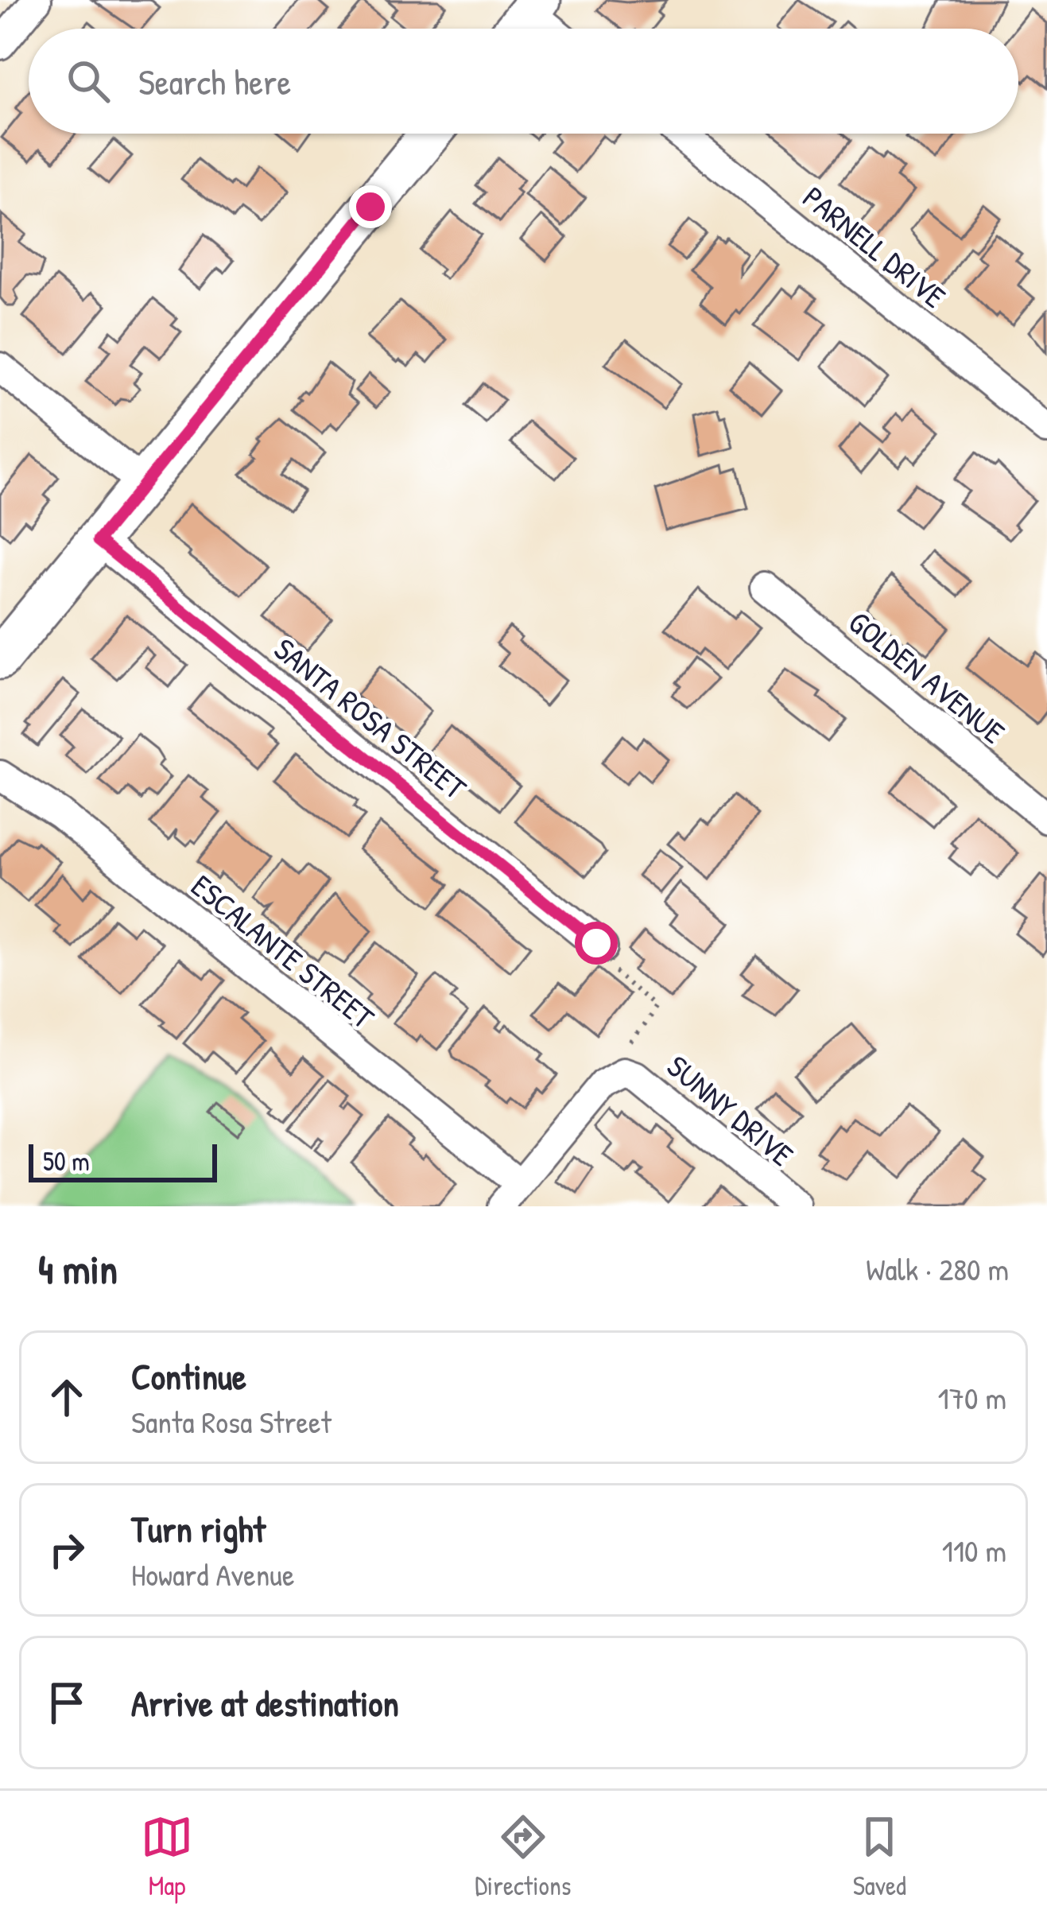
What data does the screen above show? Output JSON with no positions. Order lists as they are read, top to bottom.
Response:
{
  "streets": {
    "street": [
      "PARNELL DRIVE",
      "GOLDEN AVENUE",
      "SANTA ROSA STREET",
      "ESCALANTE STREET",
      "SUNNY DRIVE"
    ]
  },
  "scale_bar": "50 m",
  "page": {
    "search": "Search here",
    "scale": "50 m",
    "heading": ["4 min", "Walk · 280 m"],
    "list": [
      ["Continue", "Santa Rosa Street", "170 m"],
      ["Turn right", "Howard Avenue", "110 m"],
      "Arrive at destination"
    ],
    "nav": ["Map", "Directions", "Saved"]
  }
}
